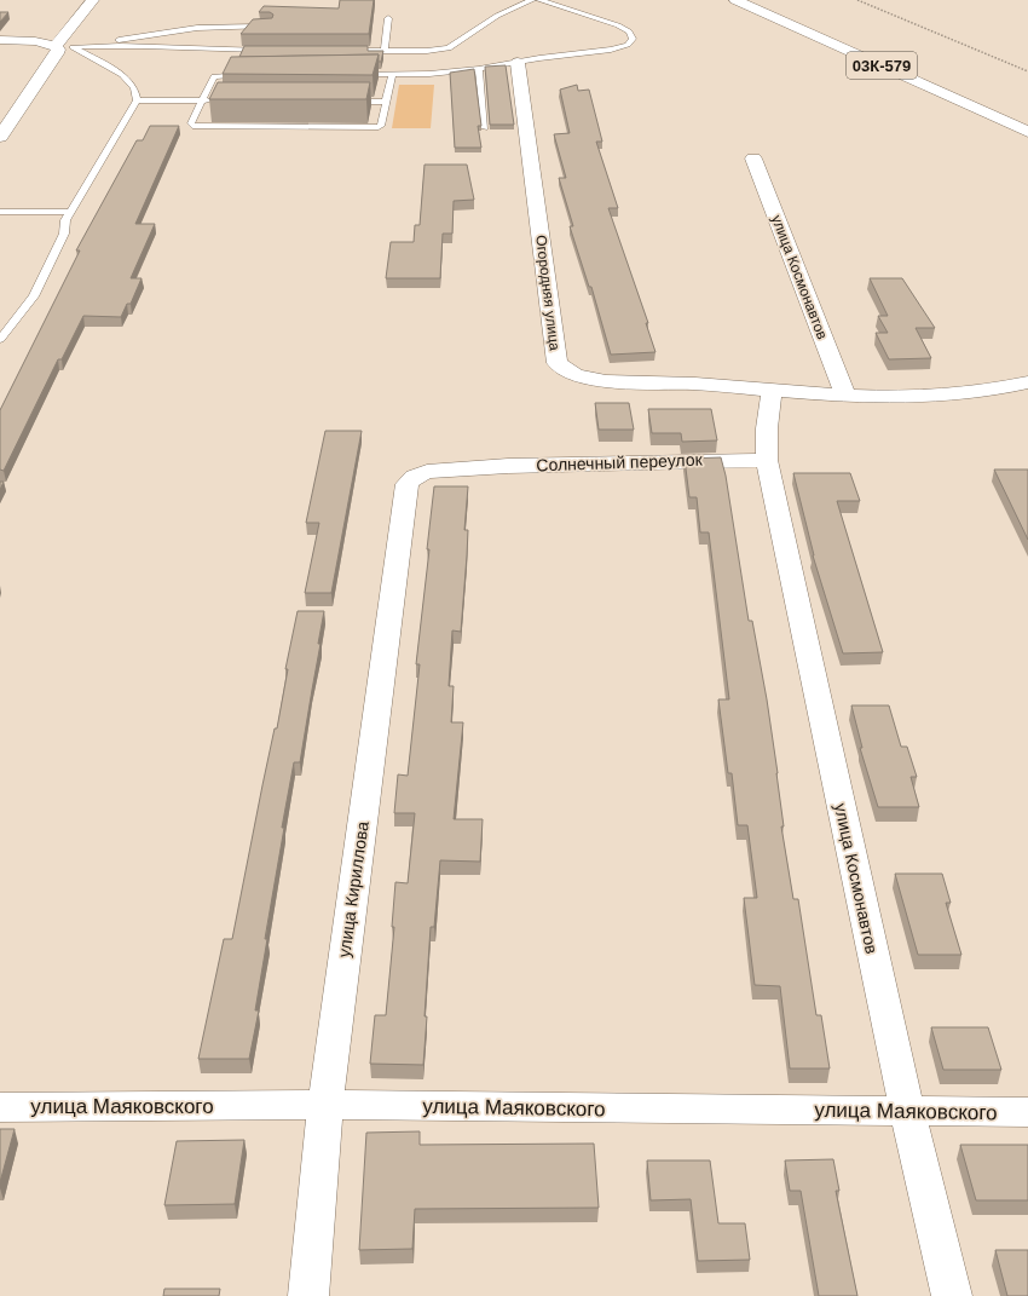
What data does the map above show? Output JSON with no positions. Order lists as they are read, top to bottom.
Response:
{
  "streets": {
    "street": [
      "03К-579",
      "улица Космонавтов",
      "Огородняя улица",
      "Солнечный переулок",
      "улица Кириллова",
      "улица Маяковского"
    ]
  },
  "crossings": [
    ["улица Космонавтов", "Солнечный переулок"],
    ["улица Космонавтов", "улица Маяковского"],
    ["Солнечный переулок", "улица Кириллова"],
    ["улица Кириллова", "улица Маяковского"]
  ]
}
